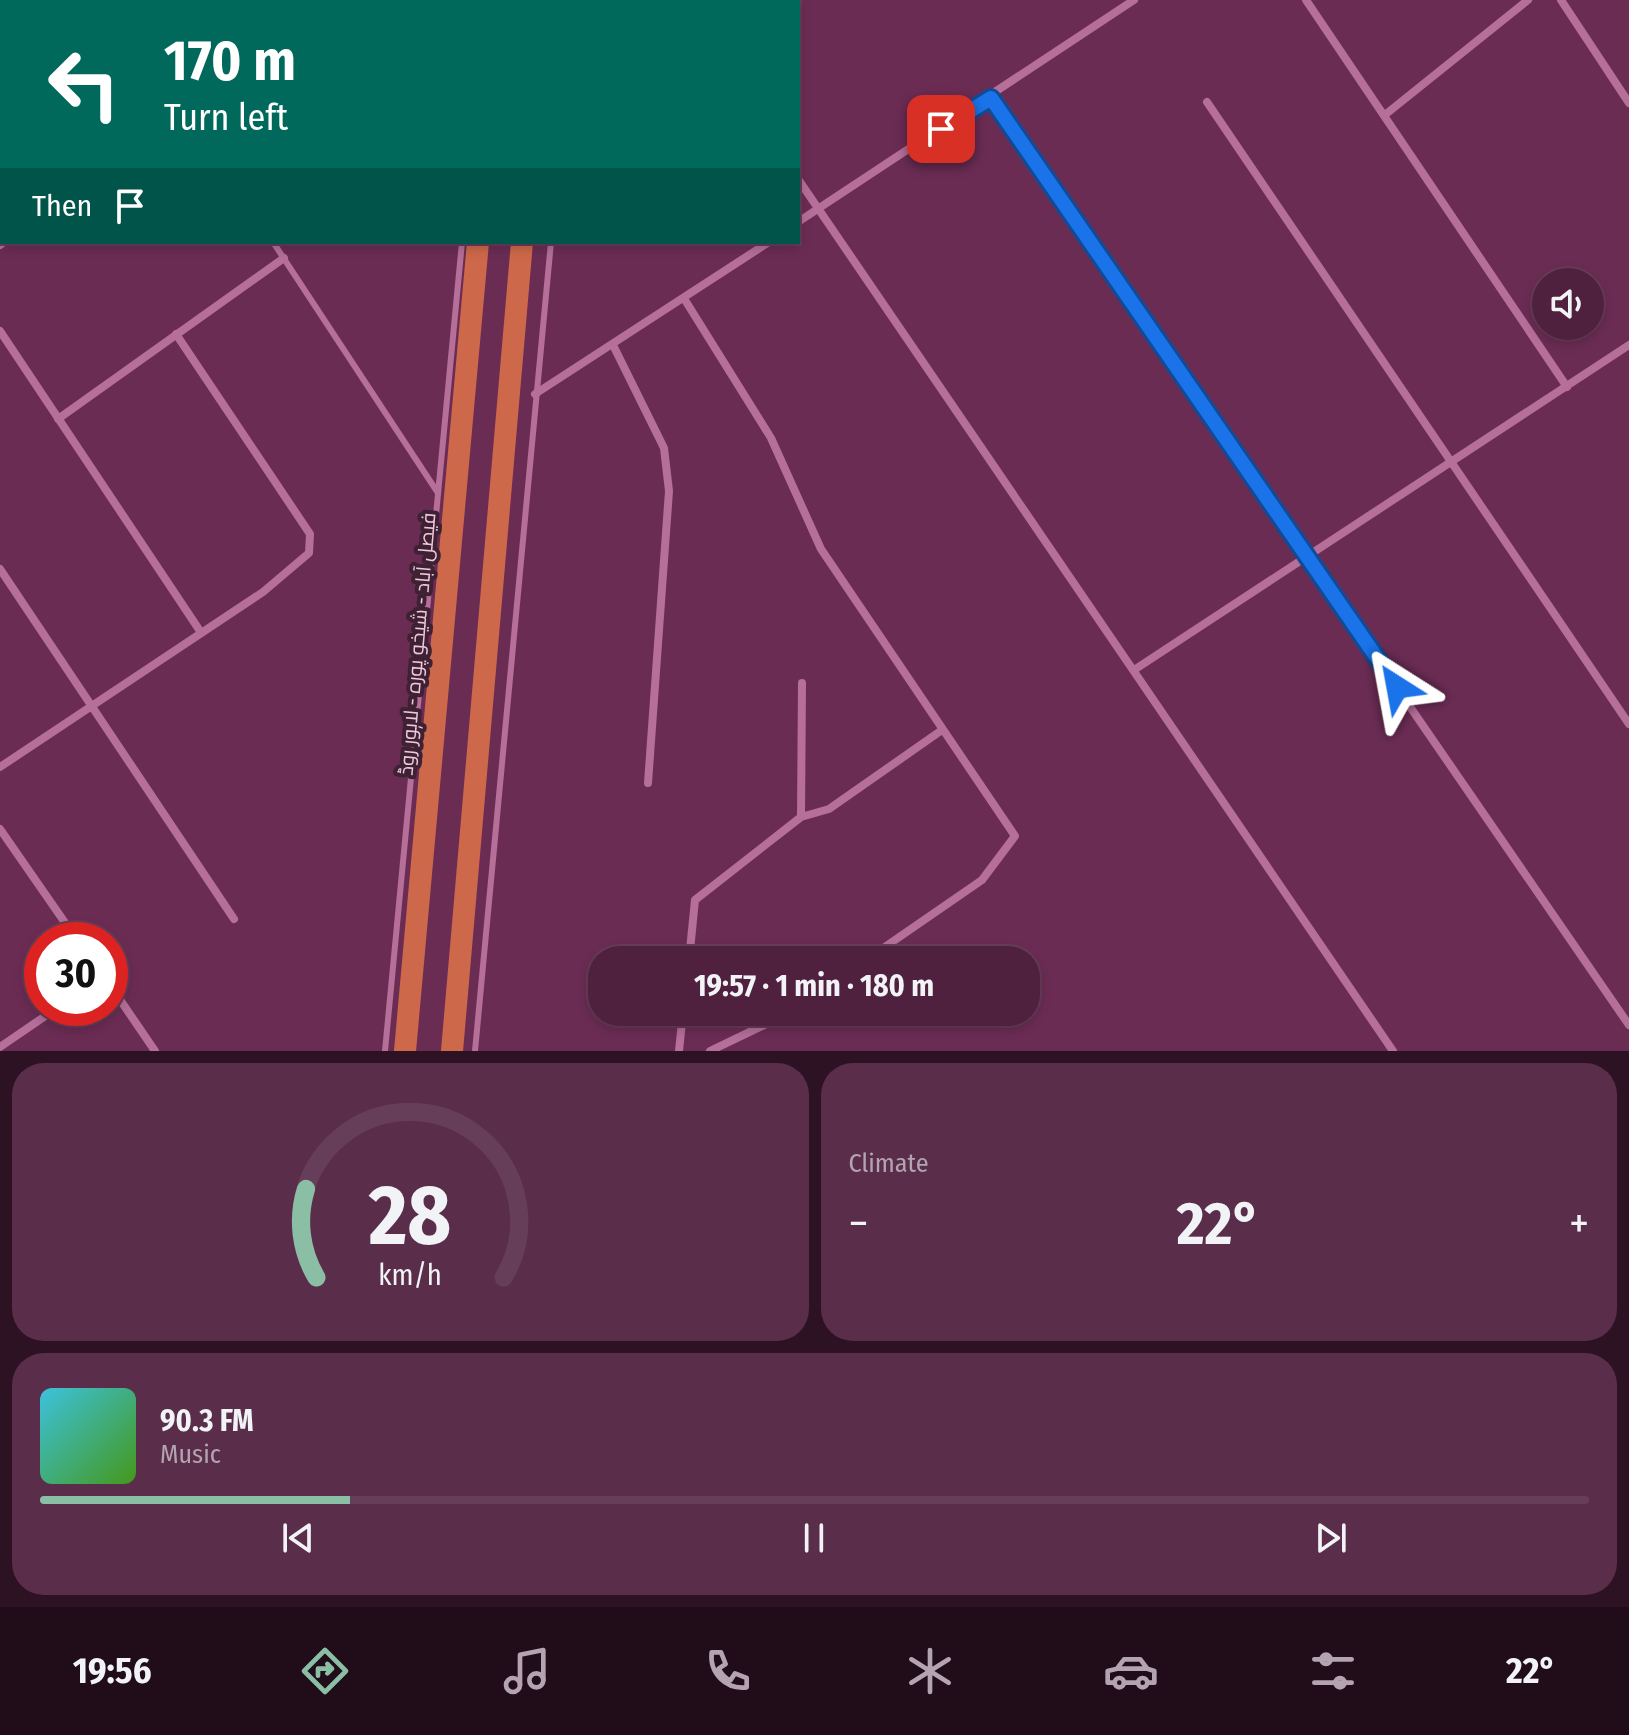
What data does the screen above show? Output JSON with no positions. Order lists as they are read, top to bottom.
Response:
{
  "streets": {
    "highway": ["فیصل آباد - شیخو پورہ - لاہور روڈ"]
  },
  "page": {
    "turn": ["170 m", "Turn left"],
    "then": "Then",
    "limit": "30",
    "trip": "19:57 · 1 min · 180 m",
    "tile": "Climate",
    "heat": ["−", "22°", "+"],
    "song": ["90.3 FM", "Music"],
    "tabs": ["19:56", "22°"],
    "gauge": ["28", "km/h"]
  }
}
